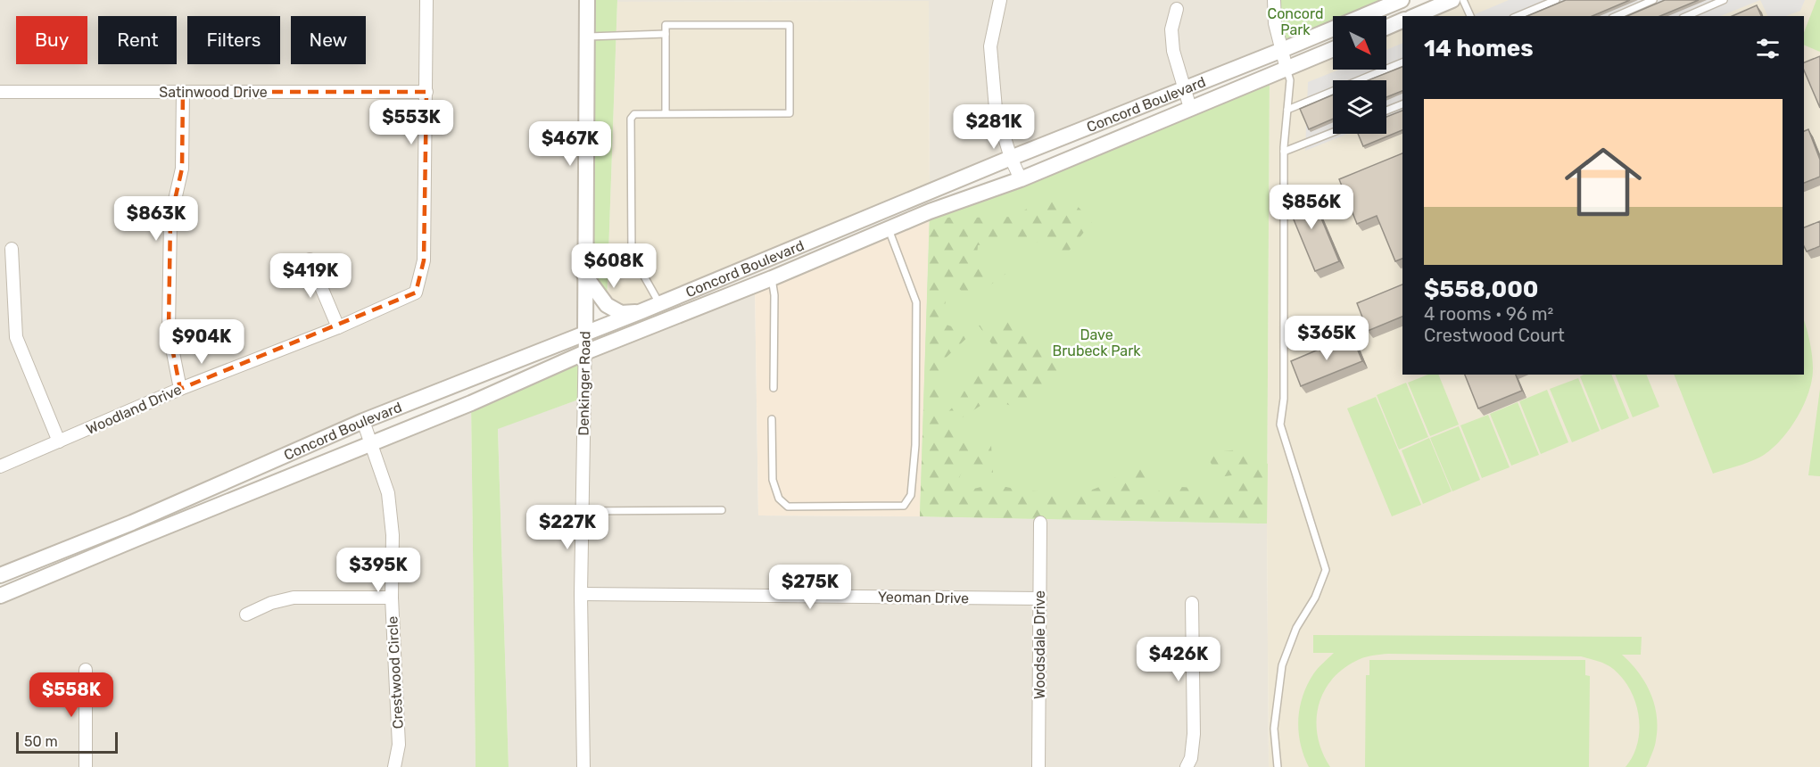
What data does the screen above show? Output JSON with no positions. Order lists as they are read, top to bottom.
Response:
{
  "streets": {
    "street": [
      "Satinwood Drive",
      "Concord Boulevard",
      "Denkinger Road",
      "Woodland Drive",
      "Yeoman Drive",
      "Woodsdale Drive",
      "Crestwood Circle"
    ]
  },
  "crossings": [
    ["Satinwood Drive", "Woodland Drive"],
    ["Concord Boulevard", "Denkinger Road"],
    ["Concord Boulevard", "Crestwood Circle"],
    ["Denkinger Road", "Yeoman Drive"],
    ["Yeoman Drive", "Woodsdale Drive"]
  ],
  "parks": ["Concord Park", "Dave Brubeck Park"],
  "scale_bar": "50 m",
  "north": "bottom right",
  "page": {
    "chip": [
      "Buy",
      "Rent",
      "Filters",
      "New"
    ],
    "heading": "14 homes",
    "list": [
      {
        "name": "$558,000",
        "note": "4 rooms · 96 m² · Crestwood Court"
      }
    ],
    "price": [
      "$553K",
      "$281K",
      "$467K",
      "$856K",
      "$863K",
      "$608K",
      "$419K",
      "$365K",
      "$904K",
      "$227K",
      "$395K",
      "$275K",
      "$426K",
      "$558K"
    ],
    "scale": "50 m"
  }
}
